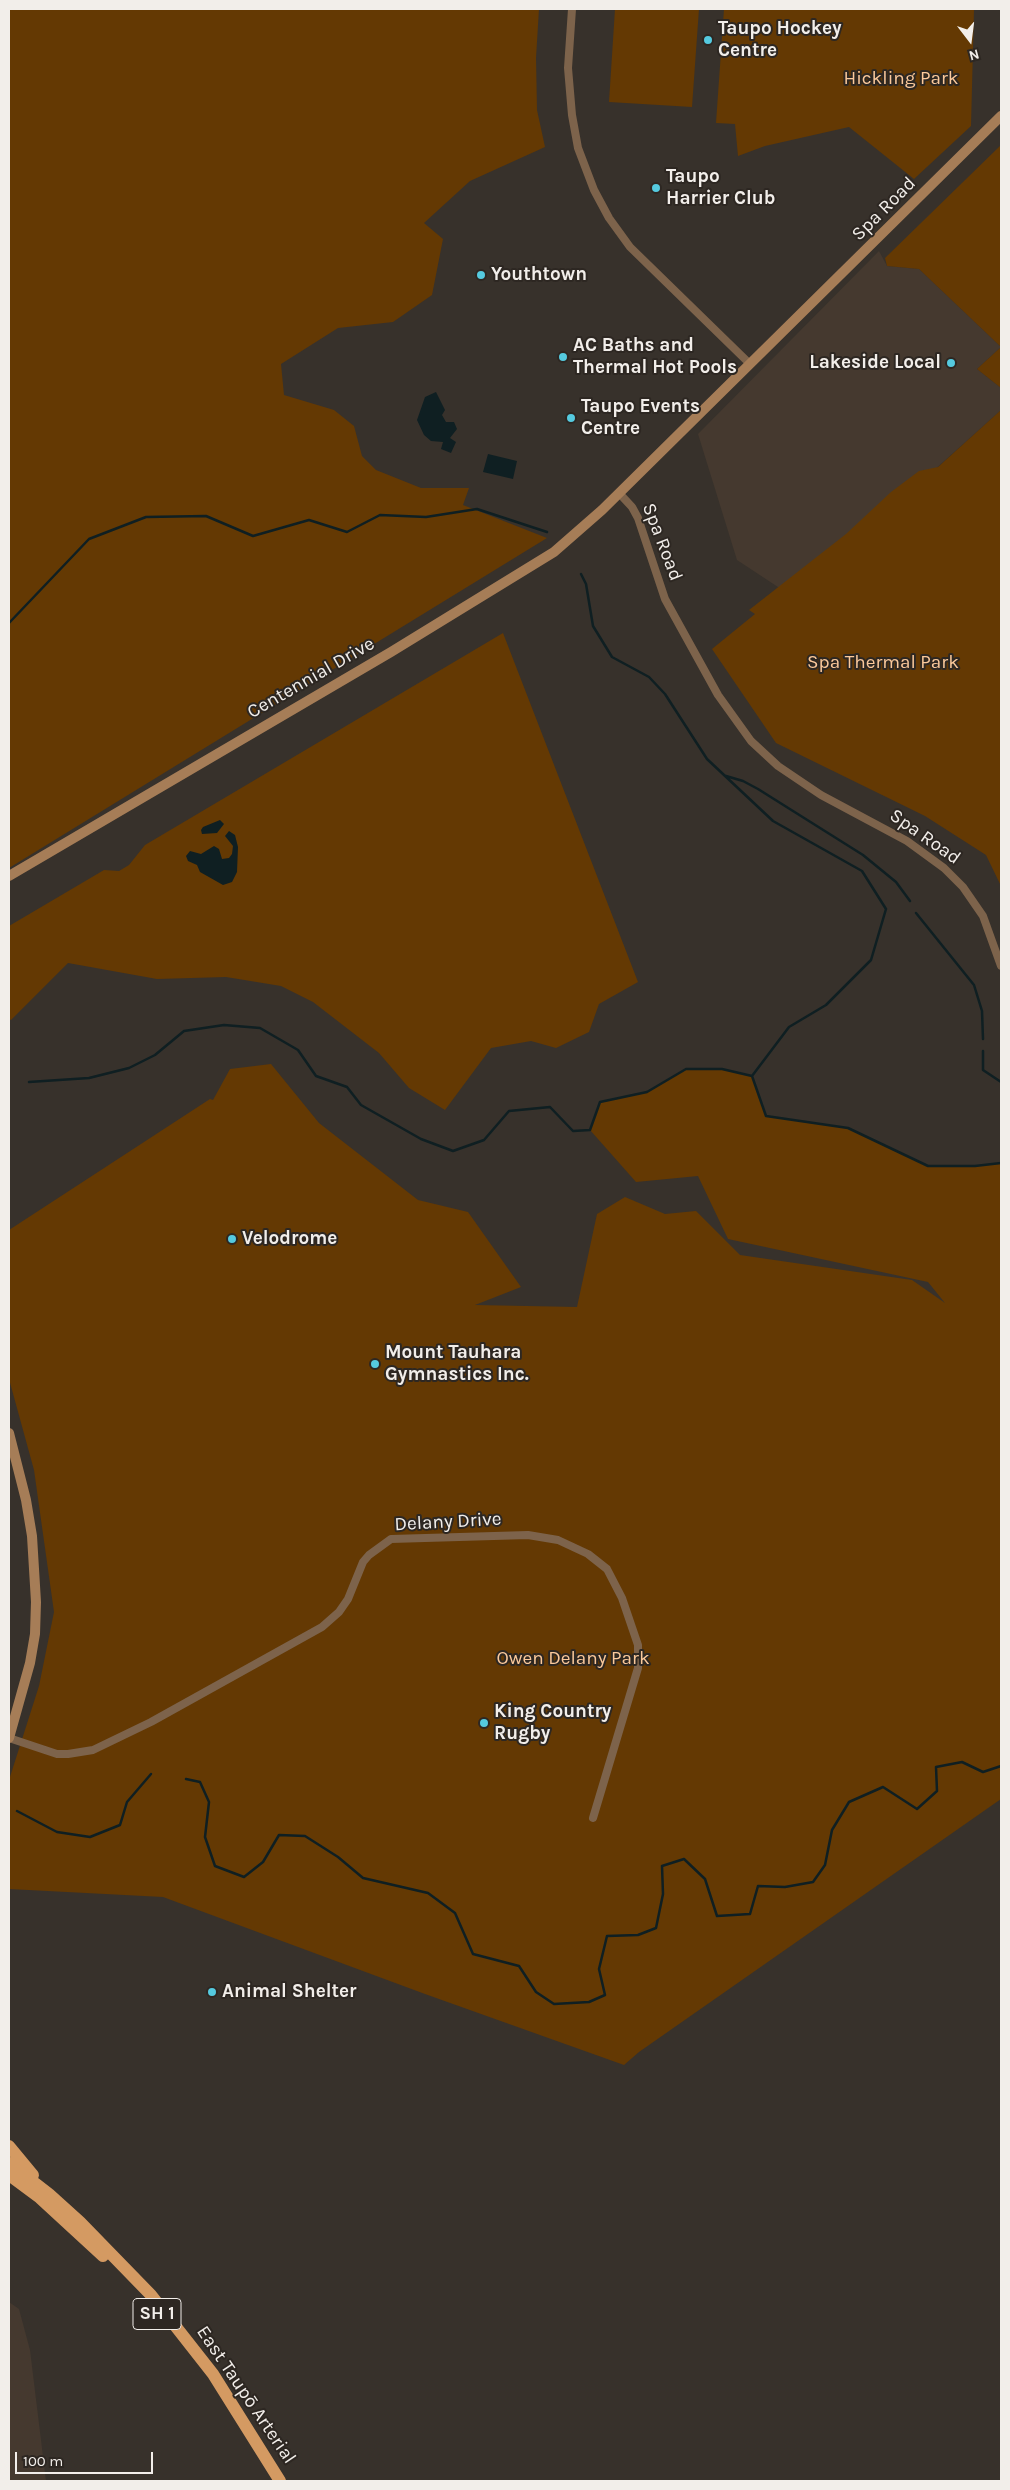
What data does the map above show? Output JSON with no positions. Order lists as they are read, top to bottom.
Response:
{
  "streets": {
    "highway": ["SH 1", "East Taupō Arterial"],
    "main road": ["Spa Road", "Centennial Drive"],
    "street": ["Delany Drive"]
  },
  "crossings": [
    ["Spa Road", "Centennial Drive"]
  ],
  "parks": ["Hickling Park", "Spa Thermal Park", "Owen Delany Park"],
  "places": [
    "Taupo Hockey Centre",
    "Taupo Harrier Club",
    "Youthtown",
    "AC Baths and Thermal Hot Pools",
    "Lakeside Local",
    "Taupo Events Centre",
    "Velodrome",
    "Mount Tauhara Gymnastics Inc.",
    "King Country Rugby",
    "Animal Shelter"
  ],
  "scale_bar": "100 m",
  "north": "bottom"
}
